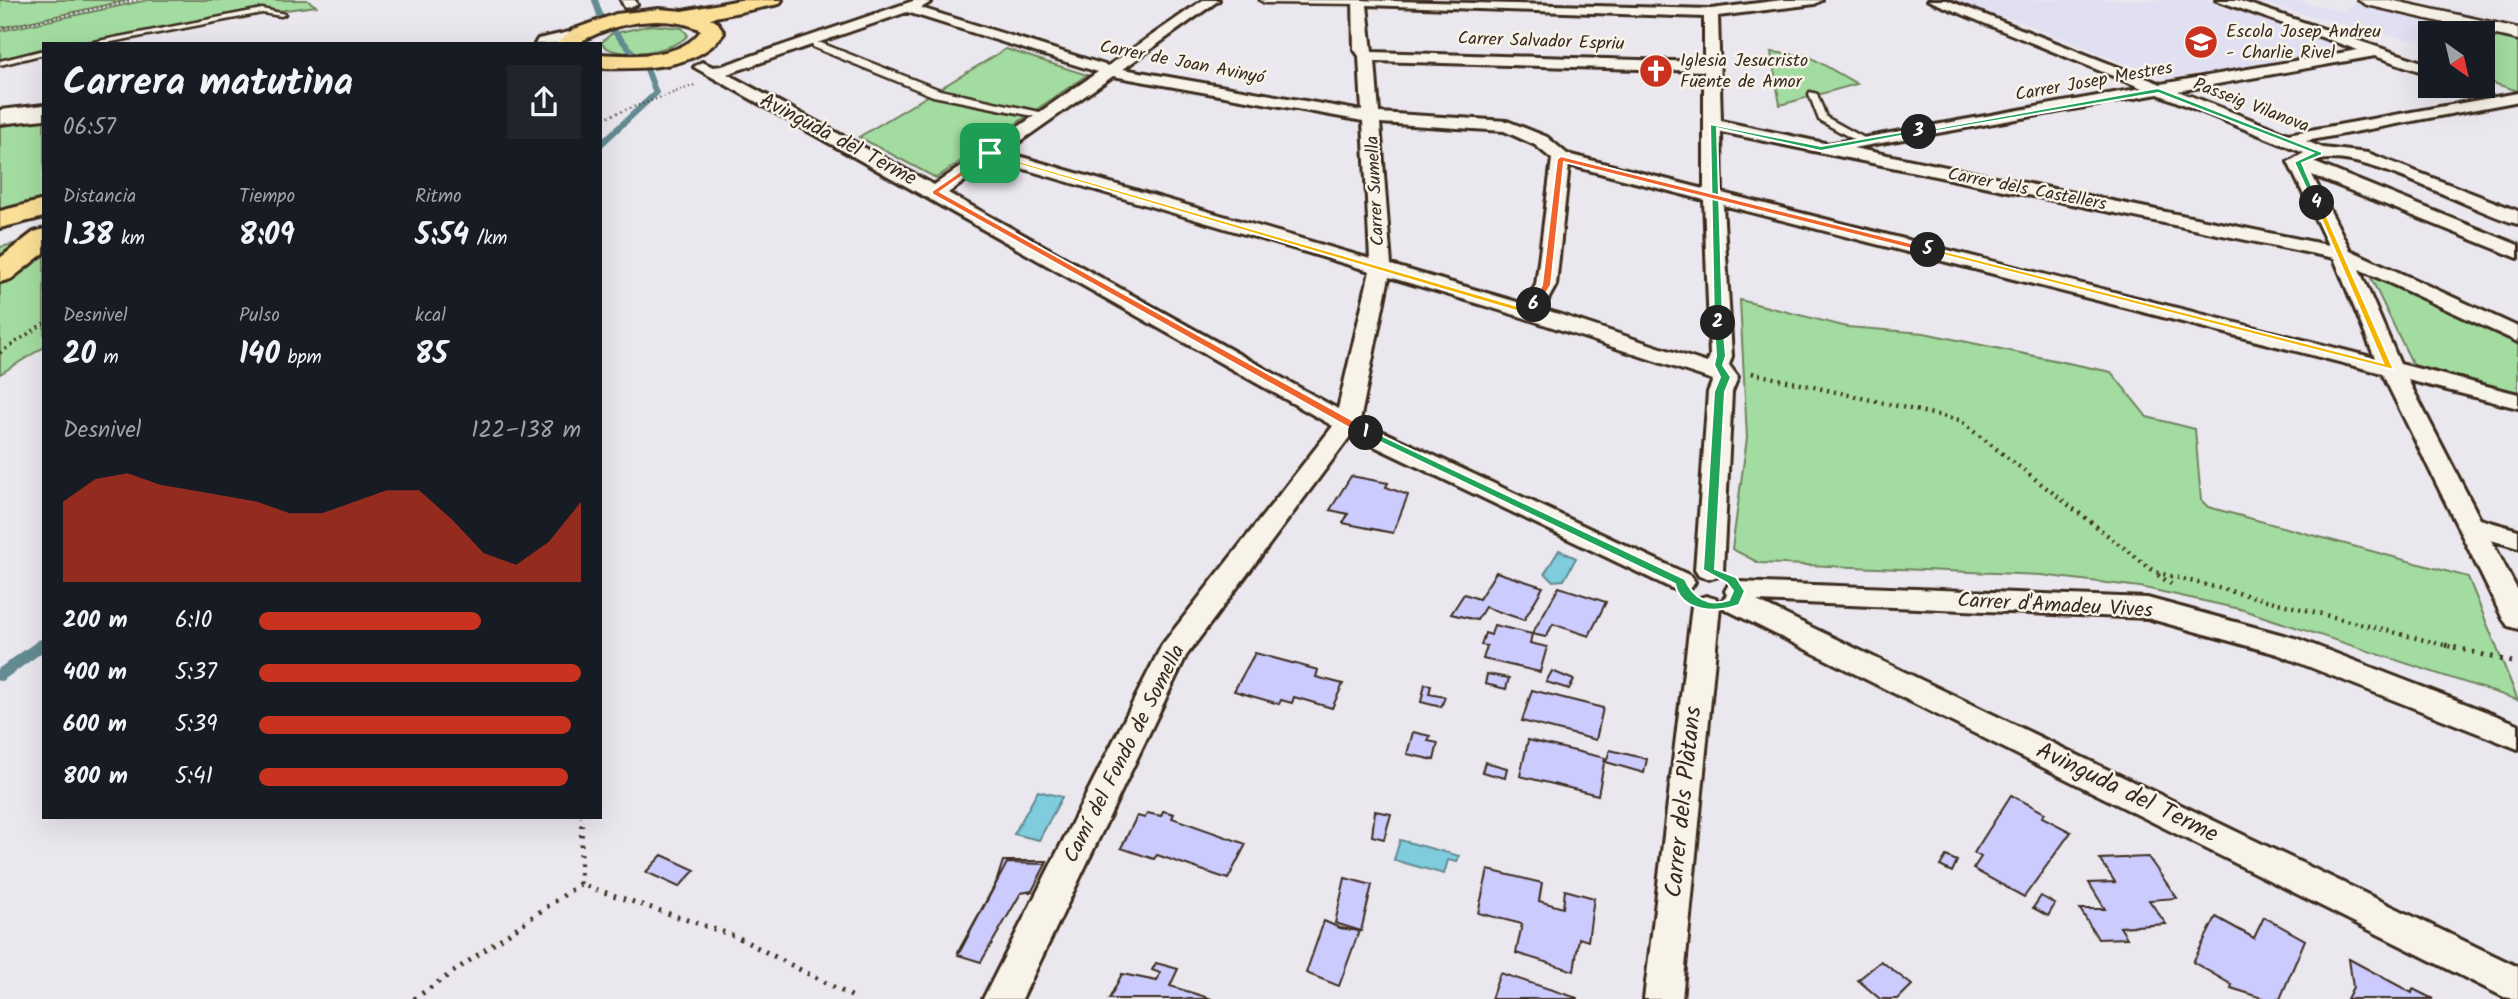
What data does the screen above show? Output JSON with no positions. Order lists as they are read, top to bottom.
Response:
{
  "streets": {
    "street": [
      "Carrer Salvador Espriu",
      "Carrer de Joan Avinyó",
      "Carrer Josep Mestres",
      "Passeig Vilanova",
      "Avinguda del Terme",
      "Carrer dels Castellers",
      "Carrer Sumella",
      "Carrer d'Amadeu Vives",
      "Camí del Fondo de Somella",
      "Carrer dels Plàtans"
    ]
  },
  "crossings": [
    ["Carrer Salvador Espriu", "Carrer Sumella"],
    ["Carrer de Joan Avinyó", "Carrer Sumella"],
    ["Carrer Josep Mestres", "Passeig Vilanova"],
    ["Carrer Josep Mestres", "Carrer dels Castellers"],
    ["Avinguda del Terme", "Carrer Sumella"],
    ["Avinguda del Terme", "Carrer d'Amadeu Vives"],
    ["Avinguda del Terme", "Camí del Fondo de Somella"],
    ["Avinguda del Terme", "Carrer dels Plàtans"],
    ["Carrer Sumella", "Camí del Fondo de Somella"],
    ["Carrer d'Amadeu Vives", "Carrer dels Plàtans"]
  ],
  "places": {
    "school or university": ["Escola Josep Andreu - Charlie Rivel"],
    "church": ["Iglesia Jesucristo Fuente de Amor"]
  },
  "north": "bottom right",
  "page": {
    "heading": ["Carrera matutina", "06:57"],
    "pins": [
      "3",
      "4",
      "5",
      "6",
      "2",
      "1"
    ],
    "stats": [
      ["Distancia", "1.38 km"],
      ["Tiempo", "8:09"],
      ["Ritmo", "5:54 /km"],
      ["Desnivel", "20 m"],
      ["Pulso", "140 bpm"],
      ["kcal", "85"]
    ],
    "chart": ["Desnivel", "122–138 m"],
    "list": [
      {
        "name": "200 m",
        "note": "6:10"
      },
      {
        "name": "400 m",
        "note": "5:37"
      },
      {
        "name": "600 m",
        "note": "5:39"
      },
      {
        "name": "800 m",
        "note": "5:41"
      }
    ]
  }
}
